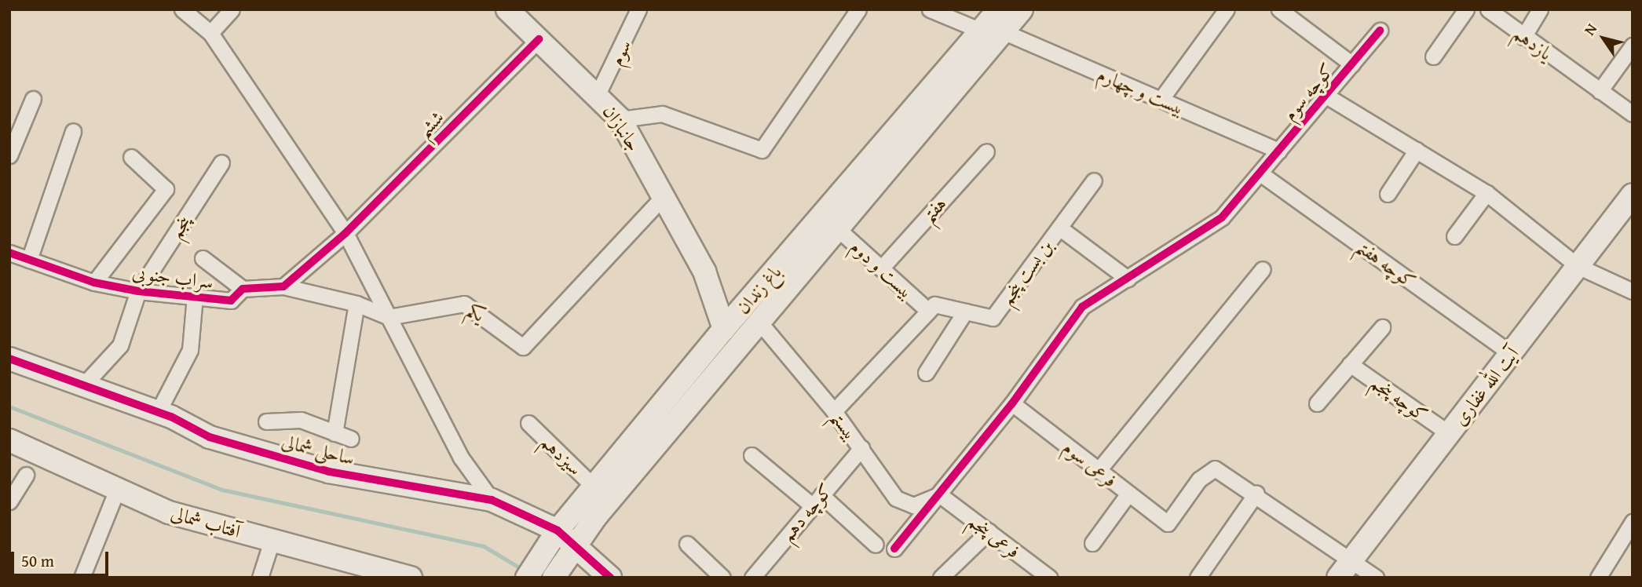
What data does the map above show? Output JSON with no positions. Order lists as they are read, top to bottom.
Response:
{
  "streets": {
    "street": [
      "یازدهم",
      "سوم",
      "بیست و چهارم",
      "کوچه سوم",
      "ششم",
      "جانبازان",
      "هفتم",
      "پنجم",
      "کوچه هفتم",
      "بیست و دوم",
      "بن بست پنجم",
      "سراب جنوبی",
      "باغ زندان",
      "یکم",
      "آیت الله غفاری",
      "کوچه پنجم",
      "بیستم",
      "ساحلی شمالی",
      "سیزدهم",
      "فرعی سوم",
      "کوچه دهم",
      "آفتاب شمالی",
      "فرعی پنجم"
    ]
  },
  "crossings": [
    ["سوم", "جانبازان"],
    ["بیست و چهارم", "کوچه سوم"],
    ["بیست و چهارم", "باغ زندان"],
    ["کوچه سوم", "کوچه هفتم"],
    ["کوچه سوم", "بیستم"],
    ["کوچه سوم", "فرعی سوم"],
    ["کوچه سوم", "فرعی پنجم"],
    ["ششم", "جانبازان"],
    ["جانبازان", "باغ زندان"],
    ["جانبازان", "یکم"],
    ["جانبازان", "بیستم"],
    ["هفتم", "بیست و دوم"],
    ["پنجم", "سراب جنوبی"],
    ["کوچه هفتم", "آیت الله غفاری"],
    ["بیست و دوم", "باغ زندان"],
    ["سراب جنوبی", "یکم"],
    ["باغ زندان", "بیستم"],
    ["باغ زندان", "ساحلی شمالی"],
    ["باغ زندان", "سیزدهم"],
    ["آیت الله غفاری", "کوچه پنجم"],
    ["بیستم", "کوچه دهم"],
    ["بیستم", "فرعی پنجم"]
  ],
  "scale_bar": "50 m",
  "north": "top left"
}
